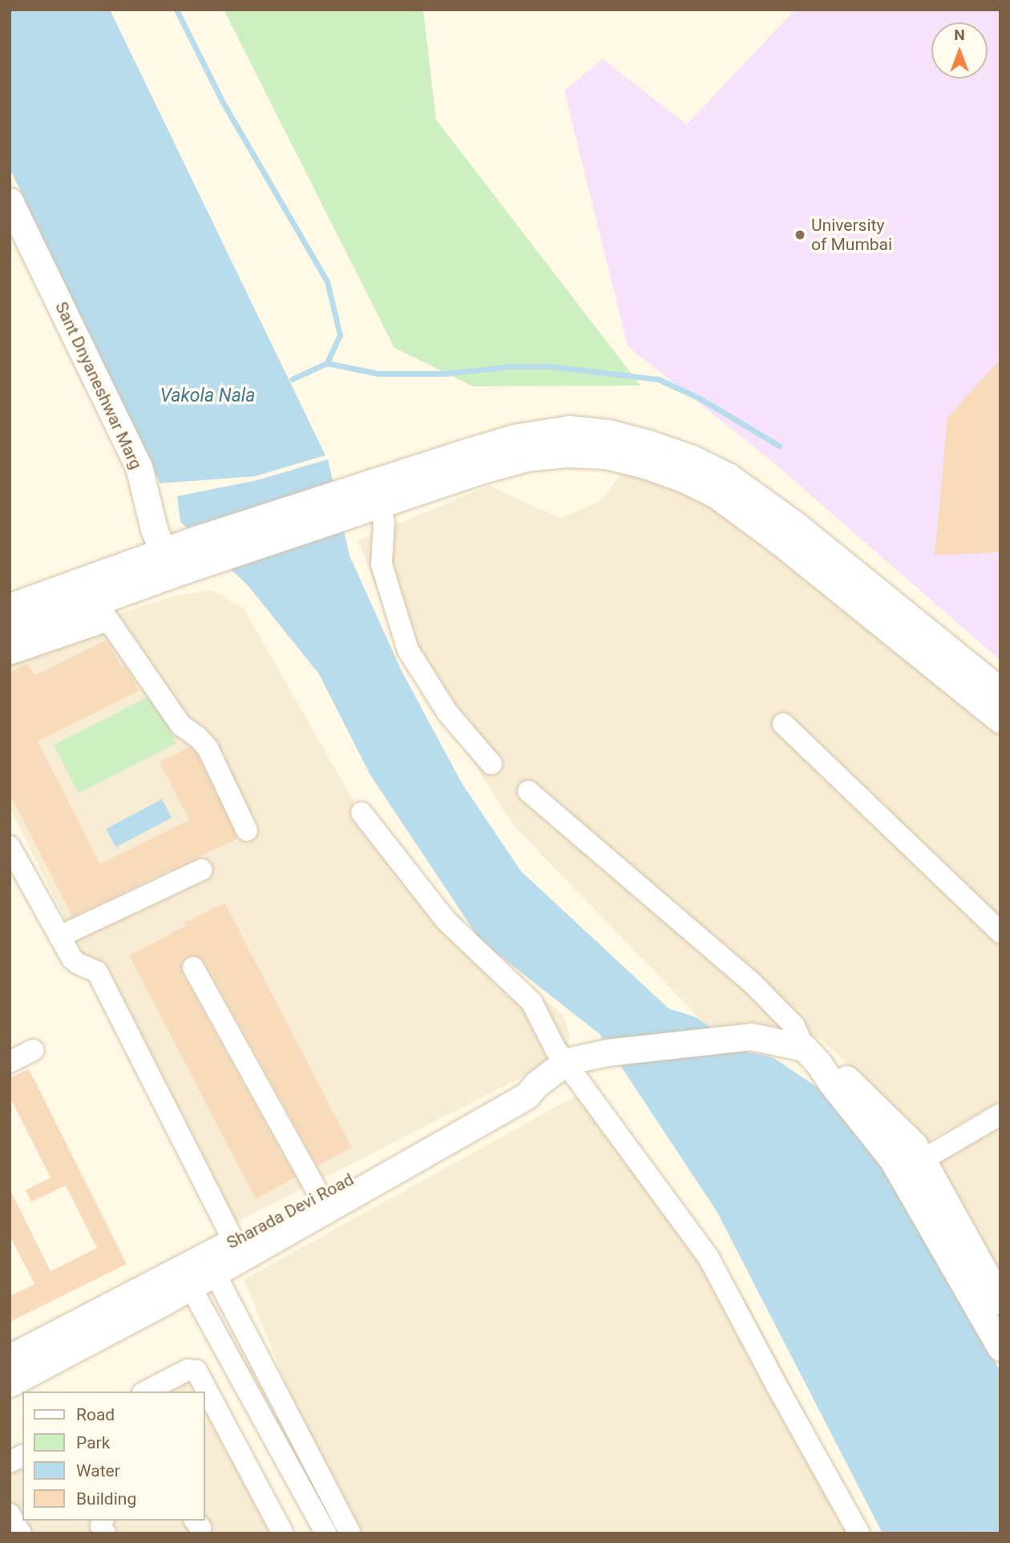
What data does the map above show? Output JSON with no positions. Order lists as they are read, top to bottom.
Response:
{
  "streets": {
    "street": ["Sant Dnyaneshwar Marg", "Sharada Devi Road"]
  },
  "water": ["Vakola Nala"],
  "places": ["University of Mumbai"],
  "legend": [
    "Road",
    "Park",
    "Water",
    "Building"
  ],
  "north": "top"
}
